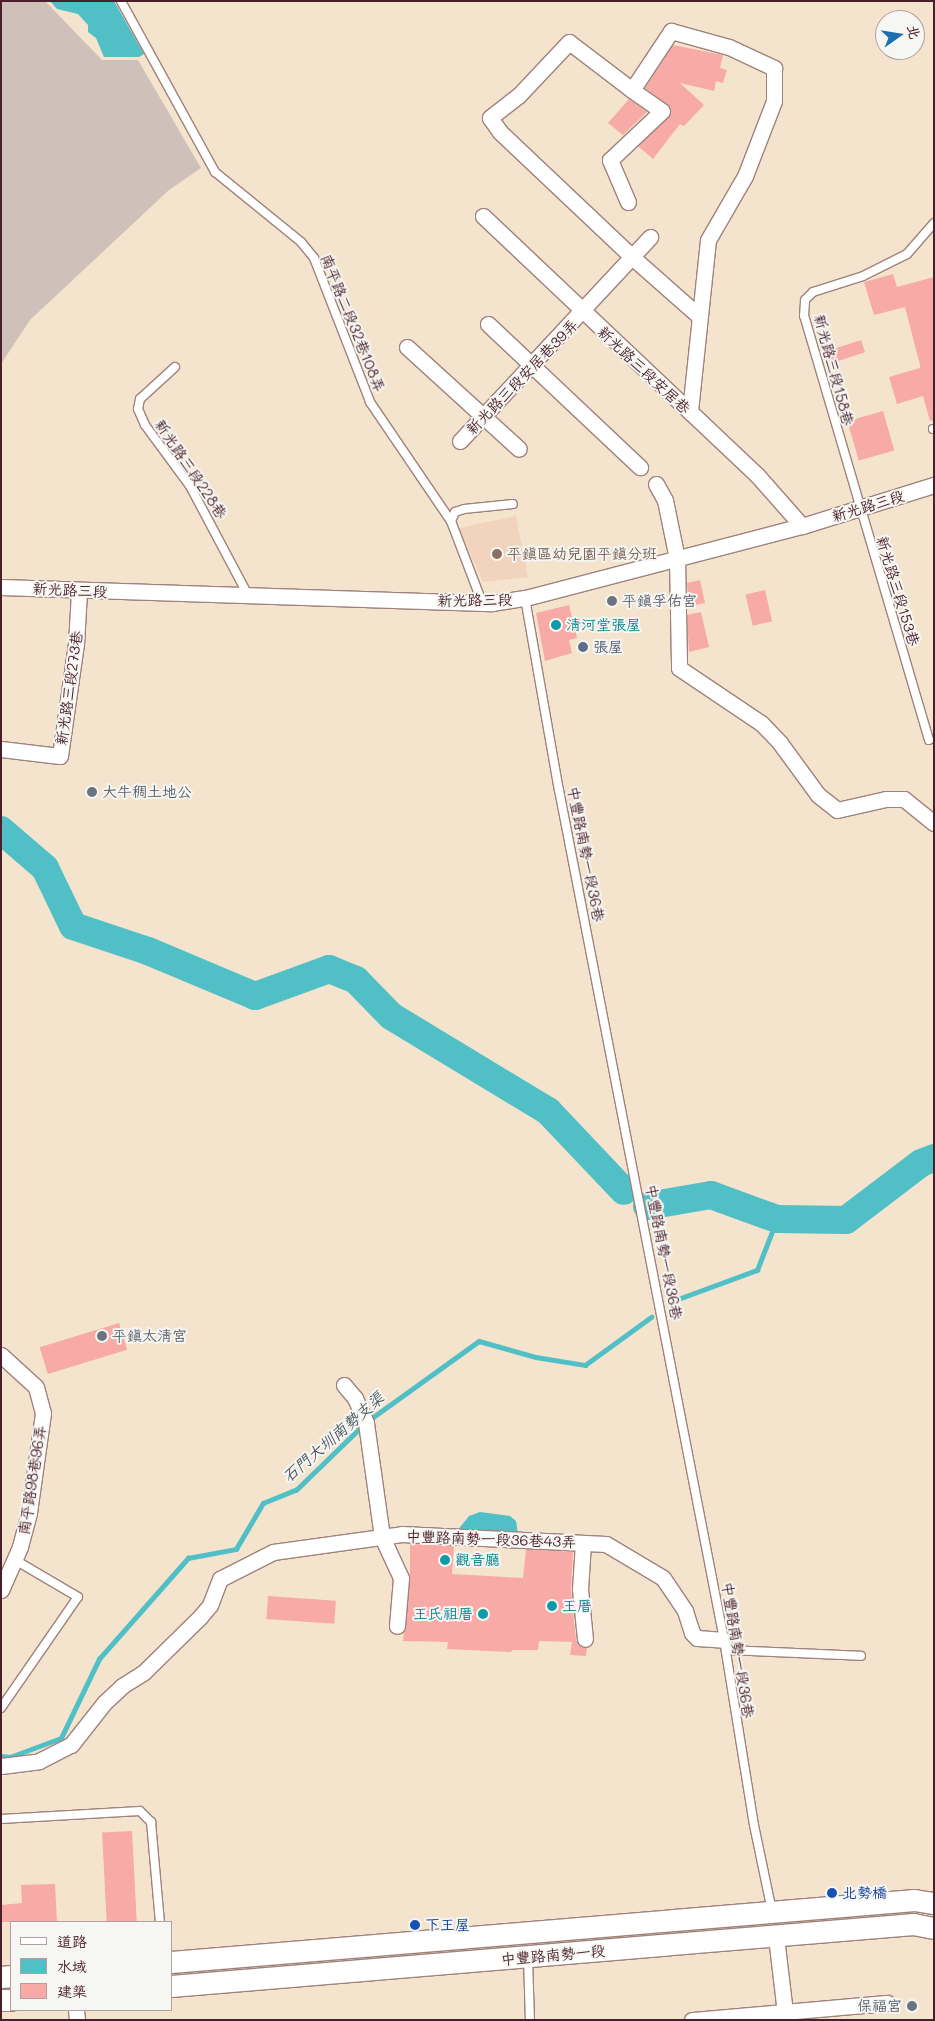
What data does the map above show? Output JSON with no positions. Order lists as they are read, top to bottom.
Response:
{
  "streets": {
    "main road": ["中豐路南勢一段"],
    "street": [
      "新光路三段安居巷",
      "新光路三段安居巷39弄",
      "新光路三段",
      "新光路三段273巷",
      "南平路98巷96弄",
      "中豐路南勢一段36巷43弄"
    ],
    "lane": [
      "南平路二段32巷108弄",
      "新光路三段158巷",
      "新光路三段228巷",
      "新光路三段153巷",
      "中豐路南勢一段36巷"
    ]
  },
  "crossings": [
    ["南平路二段32巷108弄", "新光路三段"],
    ["新光路三段安居巷", "新光路三段安居巷39弄"],
    ["新光路三段安居巷", "新光路三段"],
    ["新光路三段158巷", "新光路三段"],
    ["新光路三段158巷", "新光路三段153巷"],
    ["新光路三段228巷", "新光路三段"],
    ["新光路三段", "新光路三段153巷"],
    ["新光路三段", "新光路三段273巷"],
    ["新光路三段", "中豐路南勢一段36巷"],
    ["中豐路南勢一段36巷", "中豐路南勢一段36巷43弄"],
    ["中豐路南勢一段36巷", "中豐路南勢一段"]
  ],
  "water": ["石門大圳南勢支渠"],
  "places": [
    "平鎮區幼兒園平鎮分班",
    "平鎮孚佑宮",
    "清河堂張屋",
    "張屋",
    "大牛稠土地公",
    "平鎮太清宮",
    "觀音廳",
    "王厝",
    "王氏祖厝",
    "北勢橋",
    "下王屋",
    "保福宮"
  ],
  "legend": ["道路", "水域", "建築"],
  "north": "right"
}
